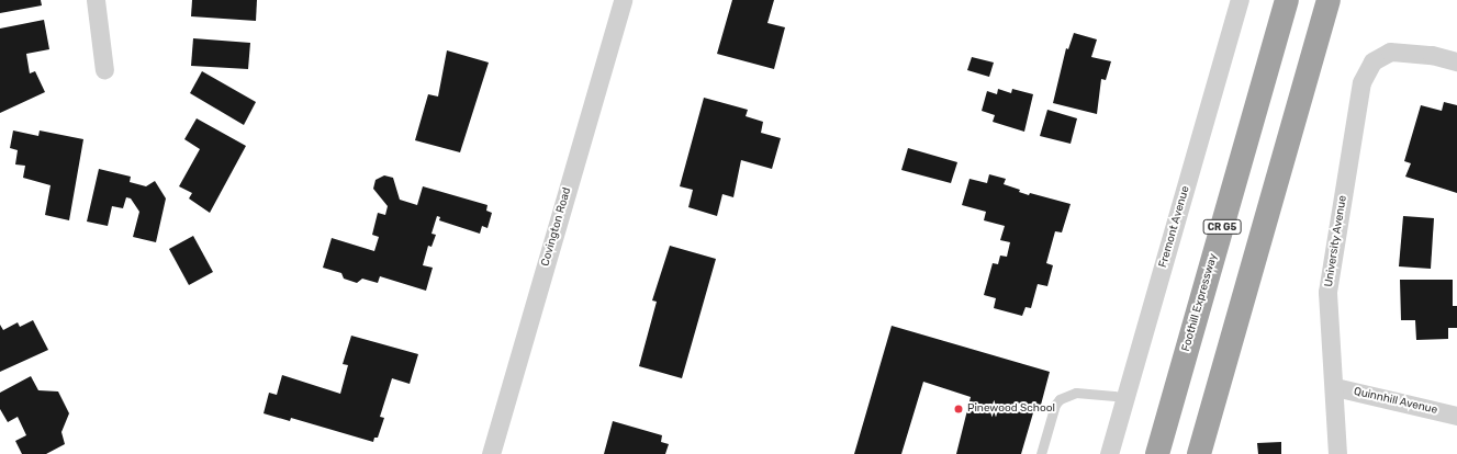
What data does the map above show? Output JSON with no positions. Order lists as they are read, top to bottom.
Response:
{
  "streets": {
    "highway": ["CR G5", "Foothill Expressway"],
    "street": [
      "Covington Road",
      "Fremont Avenue",
      "University Avenue",
      "Quinnhill Avenue"
    ]
  },
  "crossings": [
    ["University Avenue", "Quinnhill Avenue"]
  ],
  "places": ["Pinewood School"]
}
